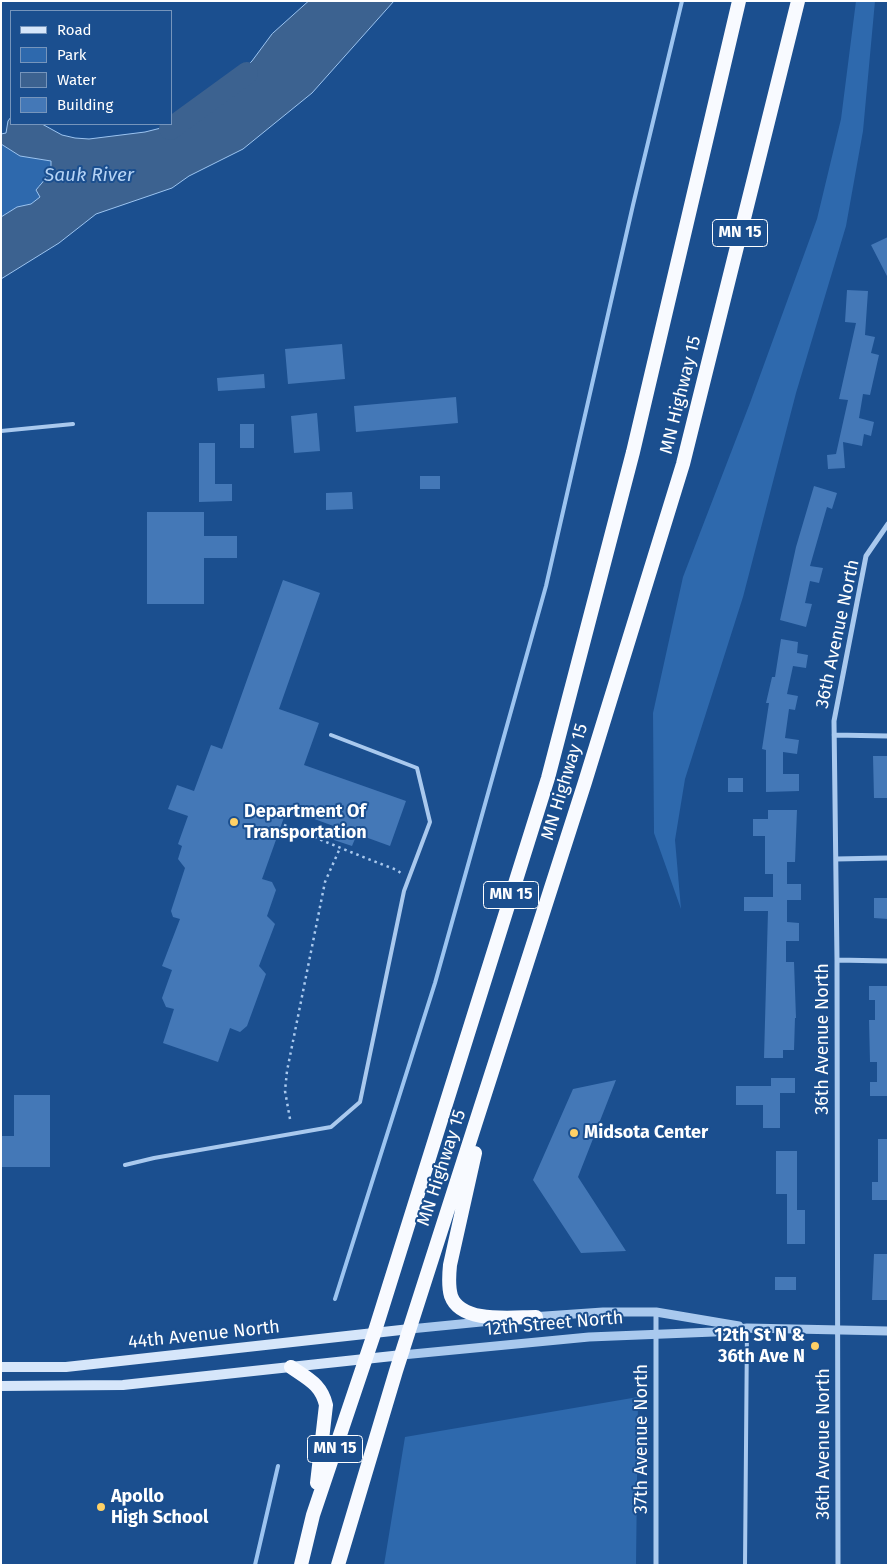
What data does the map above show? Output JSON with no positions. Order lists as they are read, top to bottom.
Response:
{
  "streets": {
    "highway": ["MN 15", "MN Highway 15"],
    "main road": ["12th Street North", "44th Avenue North"],
    "street": ["36th Avenue North", "37th Avenue North"]
  },
  "crossings": [
    ["MN Highway 15", "12th Street North"],
    ["MN Highway 15", "44th Avenue North"],
    ["36th Avenue North", "12th Street North"],
    ["12th Street North", "44th Avenue North"],
    ["12th Street North", "37th Avenue North"]
  ],
  "water": ["Sauk River"],
  "places": [
    "Department Of Transportation",
    "Midsota Center",
    "12th St N & 36th Ave N",
    "Apollo High School"
  ],
  "legend": [
    "Road",
    "Park",
    "Water",
    "Building"
  ]
}
